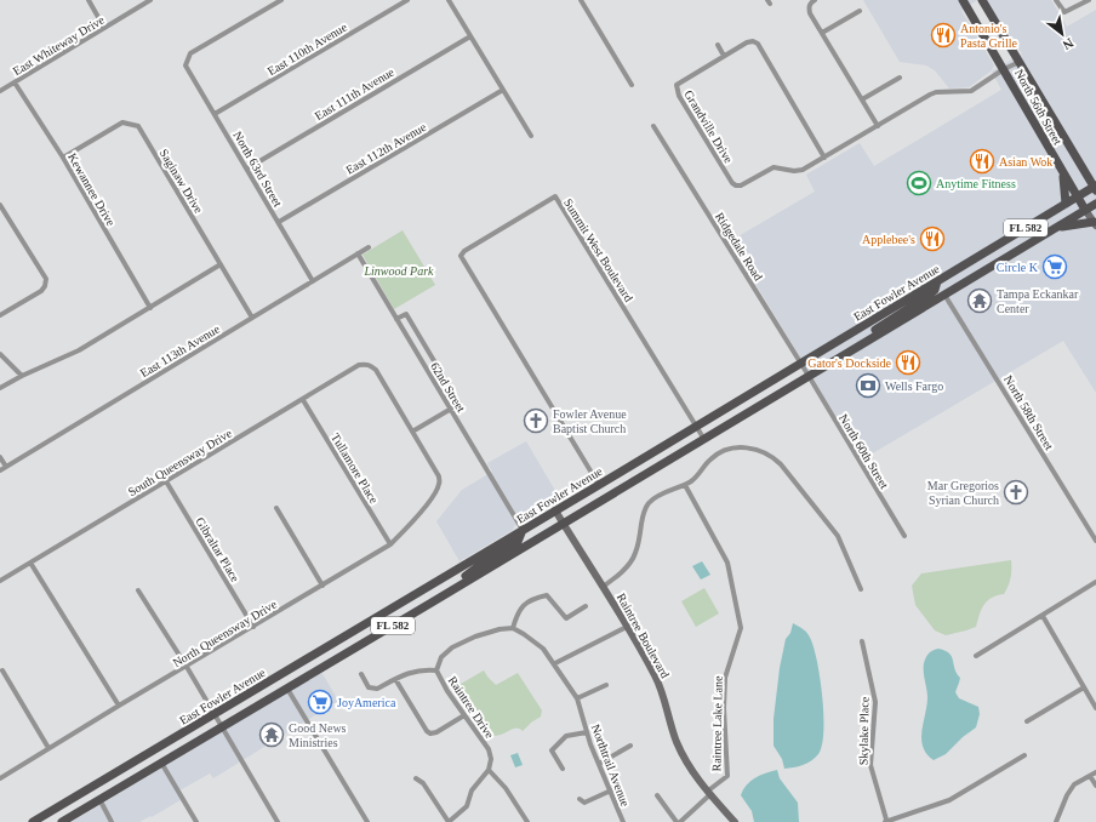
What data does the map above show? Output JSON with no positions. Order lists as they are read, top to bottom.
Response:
{
  "streets": {
    "main road": ["North 56th Street", "FL 582", "East Fowler Avenue"],
    "street": [
      "East Whiteway Drive",
      "East 110th Avenue",
      "East 111th Avenue",
      "Grandville Drive",
      "East 112th Avenue",
      "North 63rd Street",
      "Saginaw Drive",
      "Kewannee Drive",
      "Ridgedale Road",
      "Summit West Boulevard",
      "East 113th Avenue",
      "62nd Street",
      "North 58th Street",
      "North 60th Street",
      "South Queensway Drive",
      "Tullamore Place",
      "Gibraltar Place",
      "North Queensway Drive",
      "Raintree Boulevard",
      "Raintree Drive",
      "Raintree Lake Lane",
      "Skylake Place",
      "Northtrail Avenue"
    ]
  },
  "crossings": [
    ["East Whiteway Drive", "Kewannee Drive"],
    ["East 110th Avenue", "North 63rd Street"],
    ["East 111th Avenue", "North 63rd Street"],
    ["North 56th Street", "Grandville Drive"],
    ["North 56th Street", "FL 582"],
    ["North 56th Street", "East Fowler Avenue"],
    ["East 112th Avenue", "North 63rd Street"],
    ["North 63rd Street", "East 113th Avenue"],
    ["Saginaw Drive", "Kewannee Drive"],
    ["Saginaw Drive", "East 113th Avenue"],
    ["FL 582", "Ridgedale Road"],
    ["FL 582", "Summit West Boulevard"],
    ["FL 582", "North 58th Street"],
    ["FL 582", "North 60th Street"],
    ["FL 582", "Raintree Boulevard"],
    ["Ridgedale Road", "East Fowler Avenue"],
    ["Ridgedale Road", "North 60th Street"],
    ["Summit West Boulevard", "East Fowler Avenue"],
    ["East Fowler Avenue", "62nd Street"],
    ["East Fowler Avenue", "Raintree Boulevard"],
    ["East 113th Avenue", "62nd Street"],
    ["South Queensway Drive", "Tullamore Place"],
    ["South Queensway Drive", "Gibraltar Place"],
    ["South Queensway Drive", "North Queensway Drive"],
    ["Tullamore Place", "North Queensway Drive"],
    ["Gibraltar Place", "North Queensway Drive"],
    ["Raintree Boulevard", "Raintree Lake Lane"]
  ],
  "parks": ["Linwood Park"],
  "places": {
    "restaurant": [
      "Antonio's Pasta Grille",
      "Asian Wok",
      "Applebee's",
      "Gator's Dockside"
    ],
    "sports": ["Anytime Fitness"],
    "supermarket": ["Circle K", "JoyAmerica"],
    "temple": ["Tampa Eckankar Center", "Good News Ministries"],
    "bank": ["Wells Fargo"],
    "church": ["Fowler Avenue Baptist Church", "Mar Gregorios Syrian Church"]
  },
  "north": "bottom right"
}
